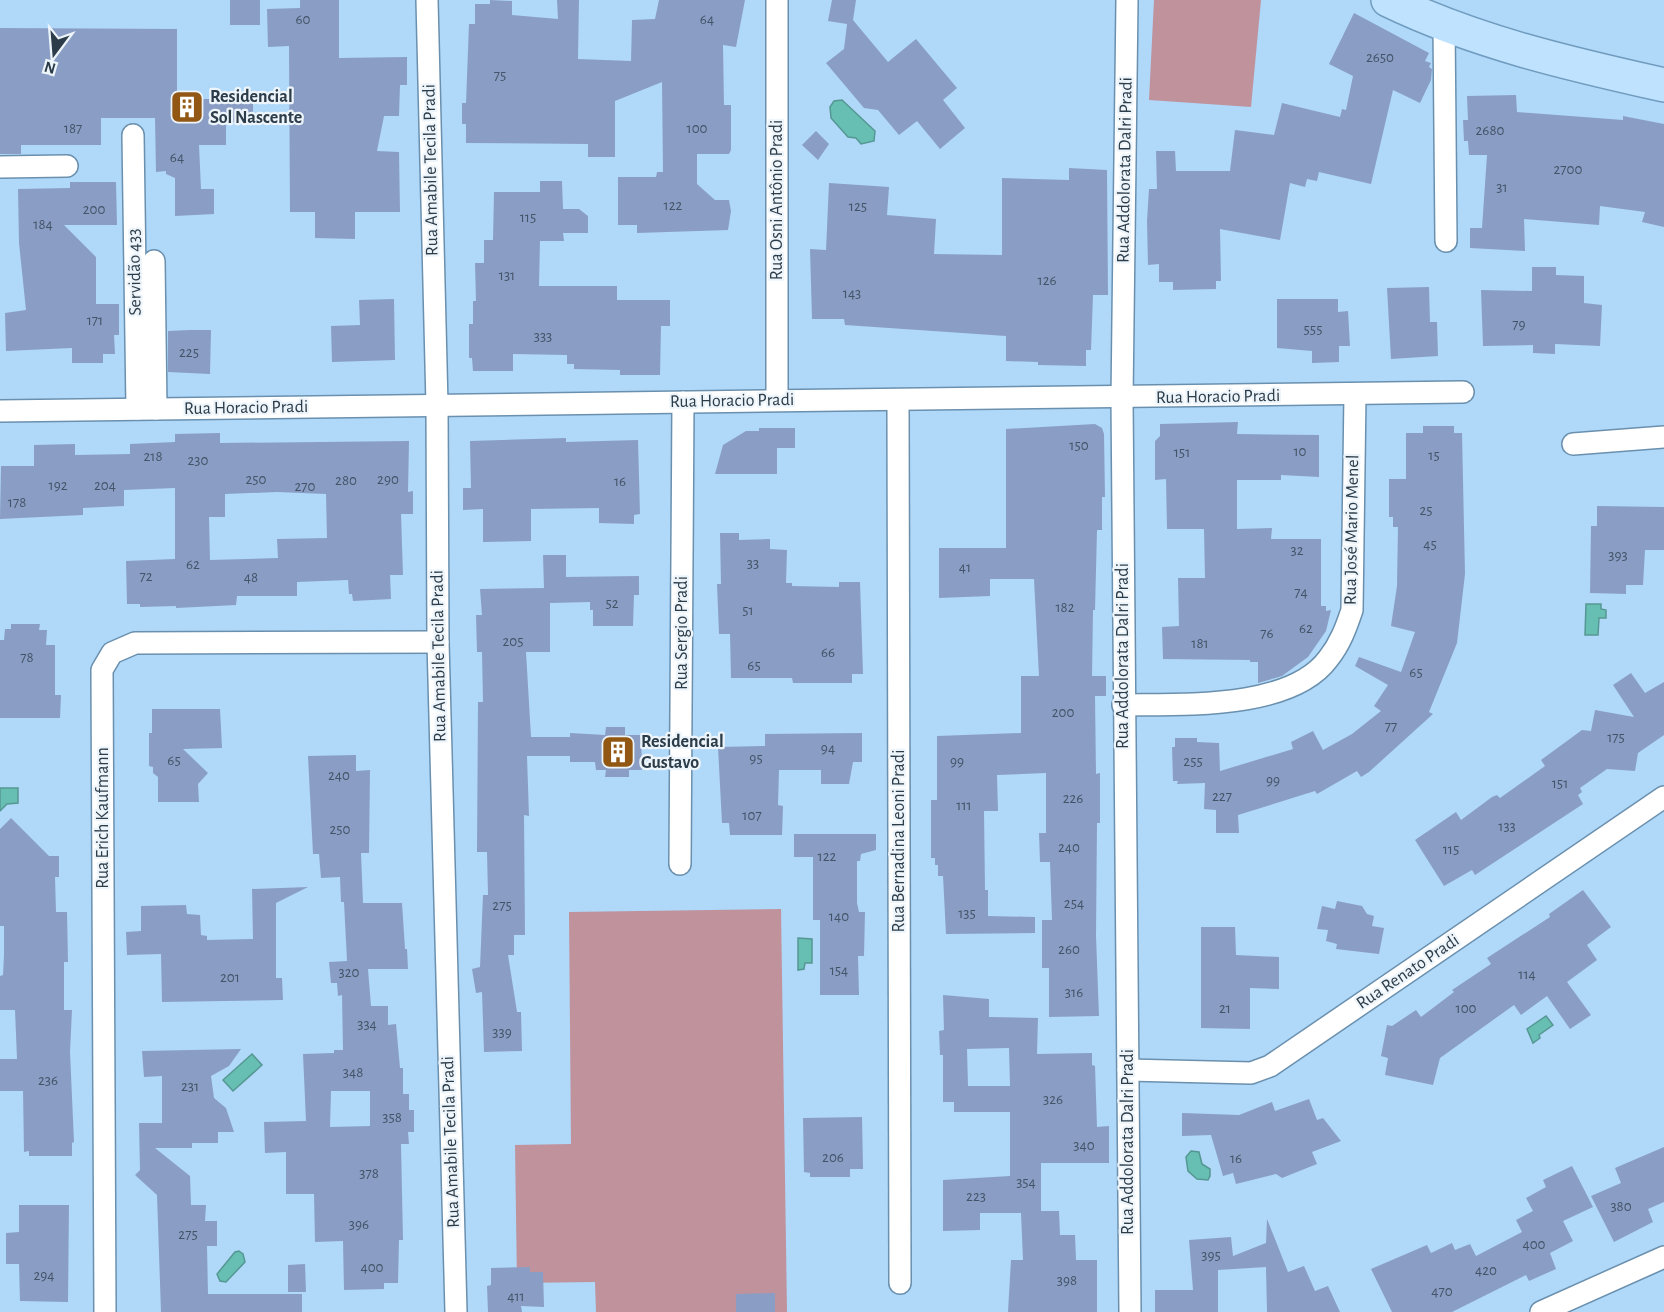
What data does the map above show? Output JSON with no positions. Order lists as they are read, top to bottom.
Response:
{
  "streets": {
    "street": [
      "Rua Amabile Tecila Pradi",
      "Rua Addolorata Dalri Pradi",
      "Rua Osni Antônio Pradi",
      "Servidão 433",
      "Rua Horacio Pradi",
      "Rua José Mario Menel",
      "Rua Sergio Pradi",
      "Rua Erich Kaufmann",
      "Rua Bernadina Leoni Pradi",
      "Rua Renato Pradi"
    ]
  },
  "crossings": [
    ["Rua Amabile Tecila Pradi", "Rua Horacio Pradi"],
    ["Rua Amabile Tecila Pradi", "Rua Erich Kaufmann"],
    ["Rua Addolorata Dalri Pradi", "Rua Horacio Pradi"],
    ["Rua Addolorata Dalri Pradi", "Rua José Mario Menel"],
    ["Rua Addolorata Dalri Pradi", "Rua Renato Pradi"],
    ["Rua Osni Antônio Pradi", "Rua Horacio Pradi"],
    ["Servidão 433", "Rua Horacio Pradi"],
    ["Rua Horacio Pradi", "Rua José Mario Menel"],
    ["Rua Horacio Pradi", "Rua Sergio Pradi"],
    ["Rua Horacio Pradi", "Rua Bernadina Leoni Pradi"]
  ],
  "places": {
    "building": ["Residencial Sol Nascente", "Residencial Gustavo"]
  },
  "house_numbers": [
    "60",
    "64",
    "2650",
    "75",
    "187",
    "100",
    "2680",
    "64",
    "2700",
    "31",
    "122",
    "125",
    "200",
    "115",
    "184",
    "131",
    "126",
    "143",
    "171",
    "79",
    "555",
    "333",
    "225",
    "150",
    "10",
    "151",
    "15",
    "218",
    "230",
    "250",
    "290",
    "280",
    "16",
    "192",
    "204",
    "270",
    "178",
    "25",
    "45",
    "32",
    "393",
    "33",
    "62",
    "41",
    "72",
    "48",
    "74",
    "52",
    "182",
    "51",
    "62",
    "76",
    "205",
    "181",
    "66",
    "78",
    "65",
    "65",
    "200",
    "77",
    "175",
    "94",
    "95",
    "65",
    "99",
    "255",
    "240",
    "99",
    "151",
    "227",
    "226",
    "111",
    "107",
    "133",
    "250",
    "240",
    "115",
    "122",
    "254",
    "275",
    "135",
    "140",
    "260",
    "154",
    "320",
    "114",
    "201",
    "316",
    "21",
    "100",
    "334",
    "339",
    "348",
    "236",
    "231",
    "326",
    "358",
    "340",
    "206",
    "16",
    "378",
    "354",
    "223",
    "380",
    "396",
    "275",
    "400",
    "395",
    "400",
    "420",
    "294",
    "398",
    "470",
    "411"
  ],
  "north": "bottom"
}
